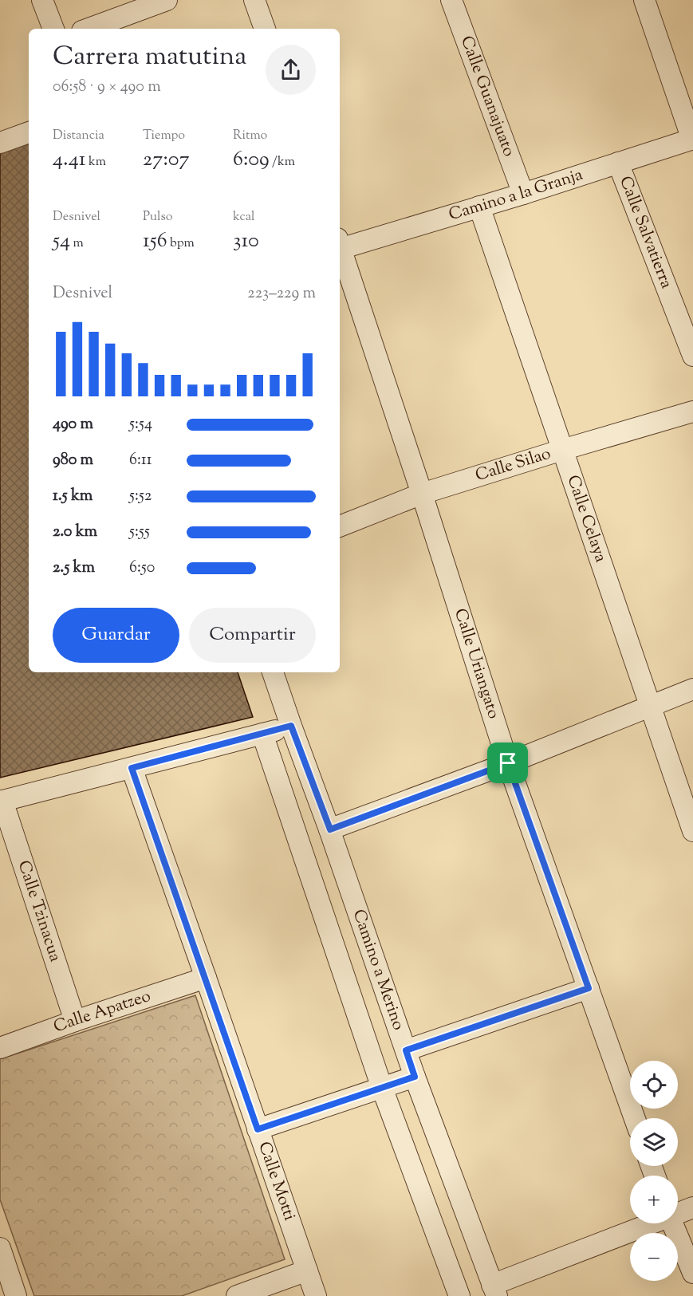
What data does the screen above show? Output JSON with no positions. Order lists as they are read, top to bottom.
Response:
{
  "streets": {
    "street": [
      "Calle Guanajuato",
      "Camino a la Granja",
      "Calle Salvatierra",
      "Calle Silao",
      "Calle Celaya",
      "Calle Uriangato",
      "Calle Tzinacua",
      "Camino a Merino",
      "Calle Apatzeo",
      "Calle Motti"
    ]
  },
  "crossings": [
    ["Calle Guanajuato", "Camino a la Granja"],
    ["Camino a la Granja", "Calle Salvatierra"],
    ["Camino a la Granja", "Calle Celaya"],
    ["Calle Silao", "Calle Celaya"],
    ["Calle Silao", "Calle Uriangato"],
    ["Calle Tzinacua", "Calle Apatzeo"],
    ["Calle Apatzeo", "Calle Motti"]
  ],
  "page": {
    "heading": ["Carrera matutina", "06:58 · 9 × 490 m"],
    "stats": [
      ["Distancia", "4.41 km"],
      ["Tiempo", "27:07"],
      ["Ritmo", "6:09 /km"],
      ["Desnivel", "54 m"],
      ["Pulso", "156 bpm"],
      ["kcal", "310"]
    ],
    "chart": ["Desnivel", "223–229 m"],
    "list": [
      {
        "name": "490 m",
        "note": "5:54"
      },
      {
        "name": "980 m",
        "note": "6:11"
      },
      {
        "name": "1.5 km",
        "note": "5:52"
      },
      {
        "name": "2.0 km",
        "note": "5:55"
      },
      {
        "name": "2.5 km",
        "note": "6:50"
      }
    ],
    "buttons": ["Guardar", "Compartir"],
    "map_buttons": ["+", "−"]
  }
}
